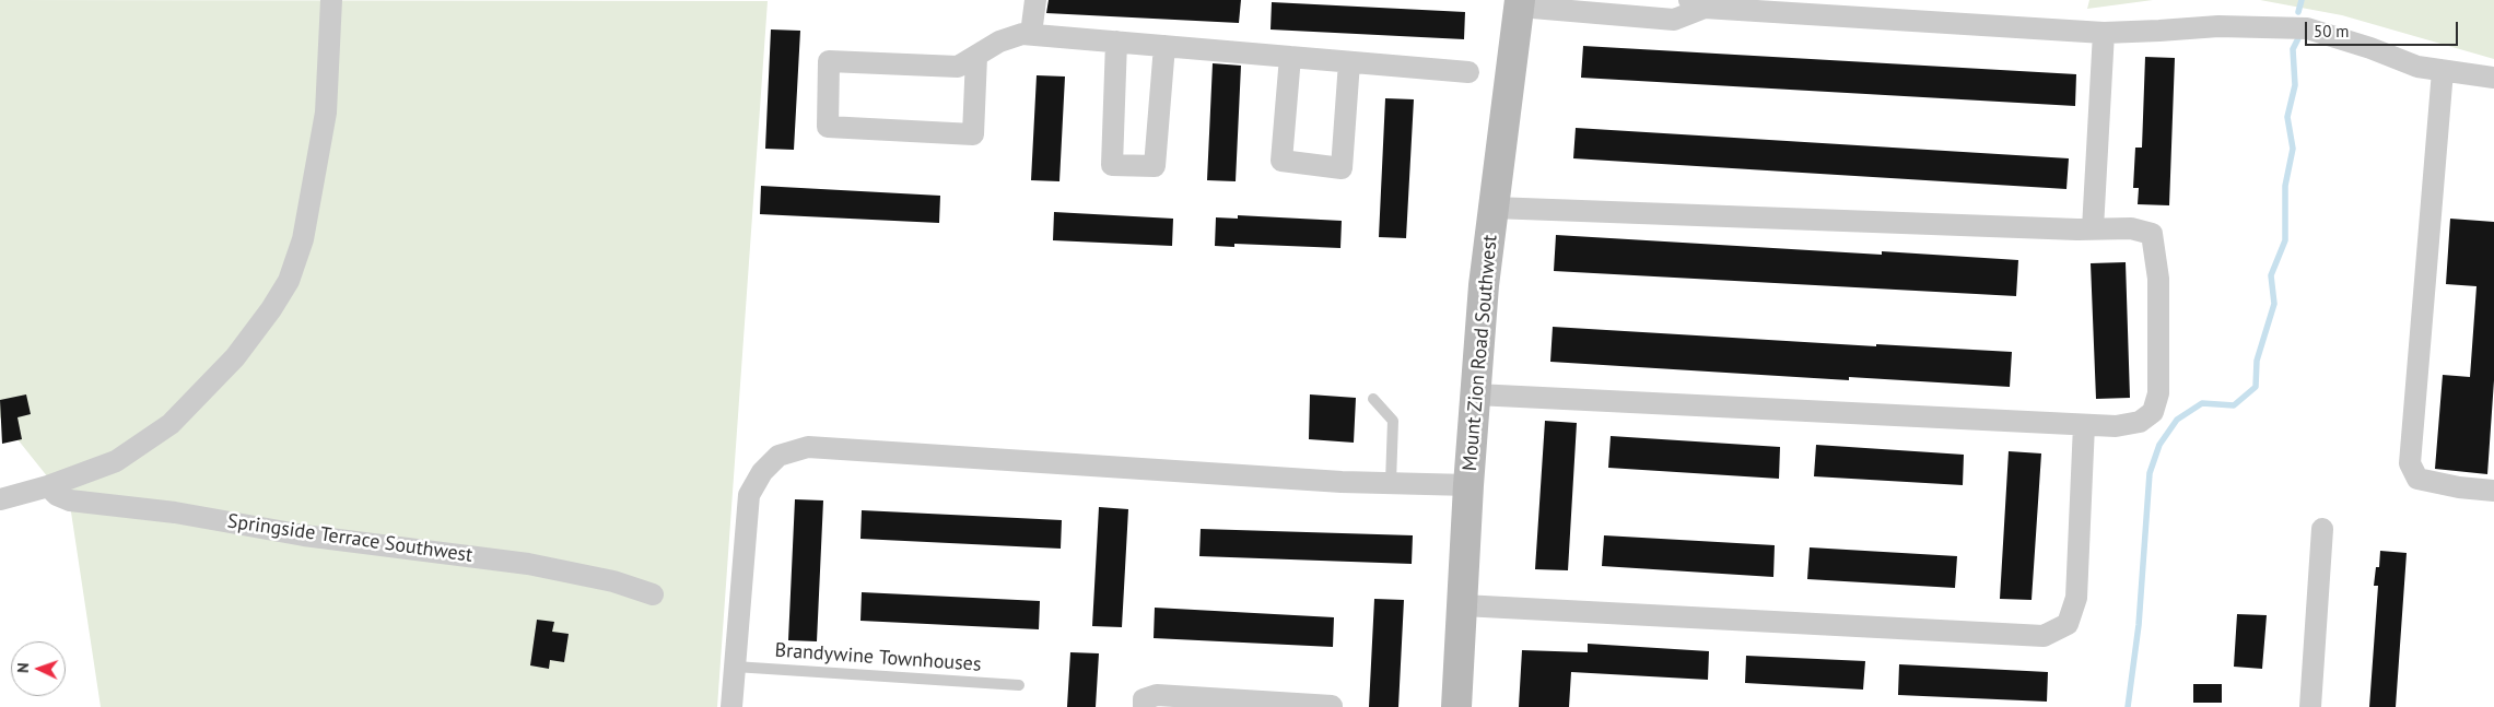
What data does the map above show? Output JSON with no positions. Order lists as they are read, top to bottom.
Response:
{
  "streets": {
    "street": ["Mount Zion Road Southwest", "Springside Terrace Southwest"],
    "lane": ["Brandywine Townhouses"]
  },
  "scale_bar": "50 m",
  "north": "left"
}
